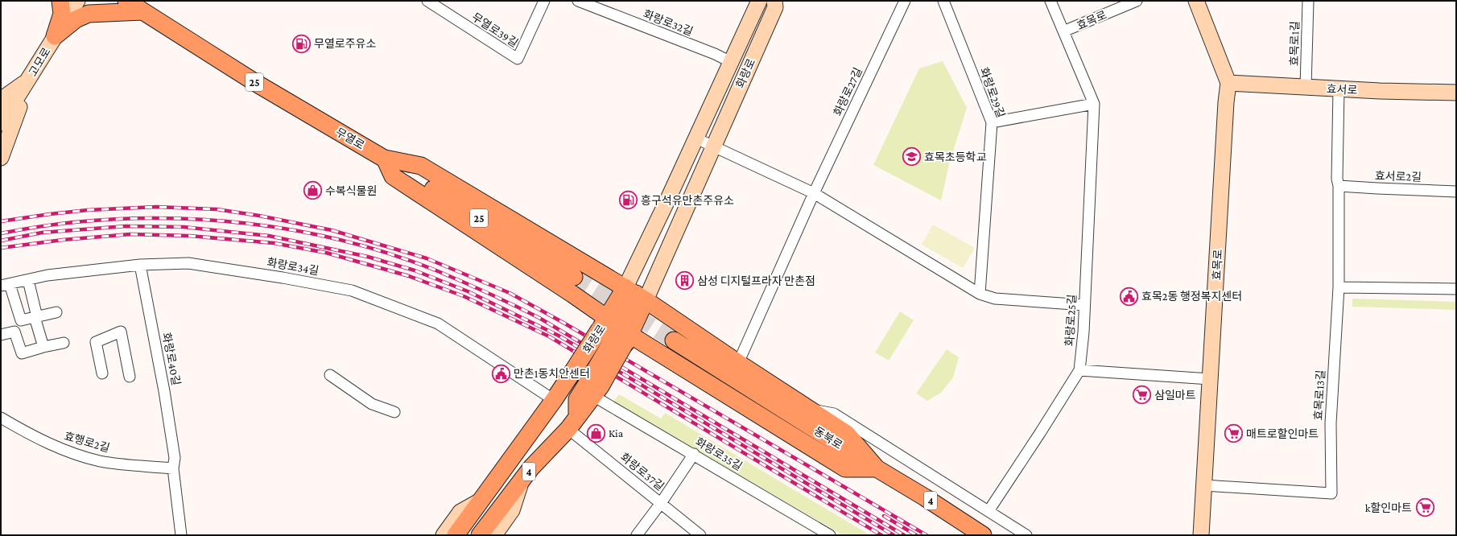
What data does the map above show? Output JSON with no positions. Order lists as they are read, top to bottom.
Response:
{
  "streets": {
    "main road": [
      "효목로",
      "고모로",
      "화랑로",
      "25",
      "효서로",
      "무열로",
      "동북로",
      "4"
    ],
    "street": [
      "화랑로32길",
      "무열로39길",
      "효목로1길",
      "화랑로27길",
      "화랑로29길",
      "효서로2길",
      "화랑로34길",
      "화랑로25길",
      "화랑로40길",
      "효목로13길",
      "효행로2길",
      "화랑로35길",
      "화랑로37길"
    ]
  },
  "crossings": [
    ["효목로", "효서로"],
    ["효목로", "화랑로25길"],
    ["효목로", "효목로13길"],
    ["화랑로32길", "화랑로"],
    ["효목로1길", "효서로"],
    ["화랑로", "화랑로34길"],
    ["화랑로", "화랑로35길"],
    ["화랑로", "4"],
    ["화랑로", "화랑로37길"],
    ["화랑로34길", "화랑로40길"],
    ["화랑로40길", "효행로2길"],
    ["4", "화랑로37길"]
  ],
  "places": {
    "fuel station": ["무열로주유소", "흥구석유만촌주유소"],
    "school or university": ["효목초등학교"],
    "shop": ["수복식물원", "Kia"],
    "building": ["삼성 디지털프라자 만촌점"],
    "public building": ["효목2동 행정복지센터", "만촌1동치안센터"],
    "supermarket": ["삼일마트", "매트로할인마트", "k할인마트"]
  }
}
